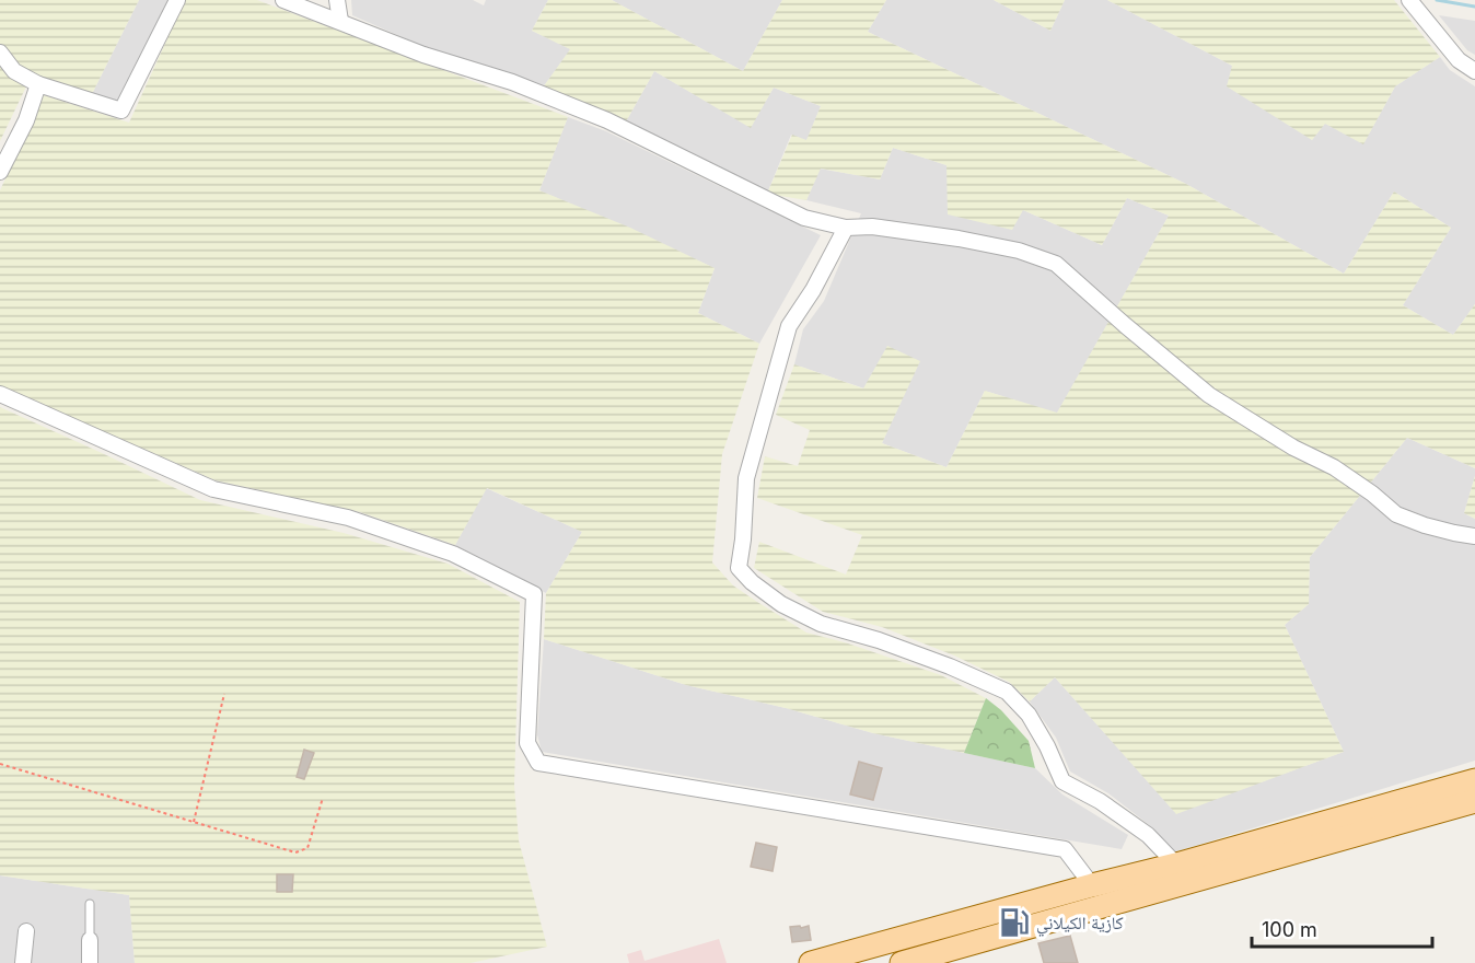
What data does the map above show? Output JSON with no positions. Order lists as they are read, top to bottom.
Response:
{
  "places": {
    "fuel station": ["كازية الكيلاني"]
  },
  "scale_bar": "100 m"
}
